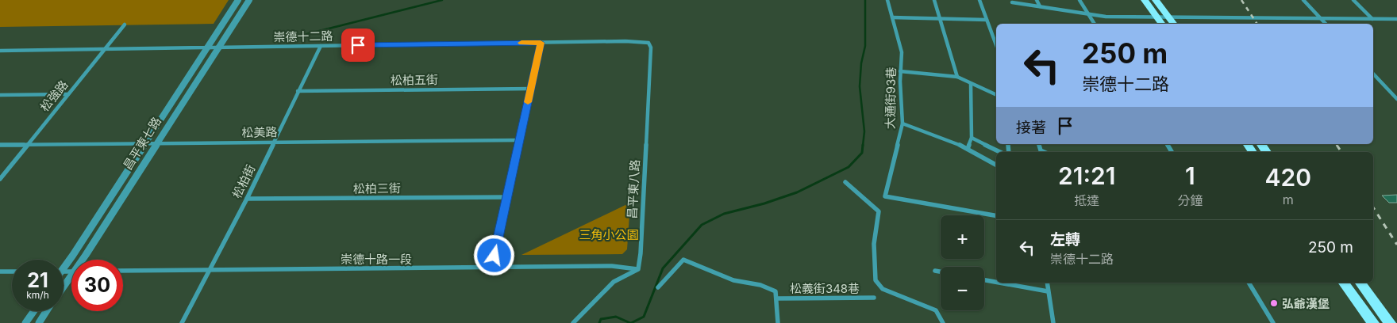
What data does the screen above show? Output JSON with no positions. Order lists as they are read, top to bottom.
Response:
{
  "streets": {
    "street": [
      "崇德十二路",
      "松柏五街",
      "松強路",
      "大通街93巷",
      "松美路",
      "昌平東七路",
      "松柏街",
      "松柏三街",
      "昌平東八路",
      "崇德十路一段",
      "松義街348巷"
    ]
  },
  "crossings": [
    ["崇德十二路", "松強路"],
    ["崇德十二路", "昌平東七路"],
    ["崇德十二路", "松柏街"],
    ["崇德十二路", "昌平東八路"],
    ["松柏五街", "松柏街"],
    ["松強路", "松美路"],
    ["松美路", "昌平東七路"],
    ["松美路", "松柏街"],
    ["松柏街", "松柏三街"],
    ["松柏街", "崇德十路一段"],
    ["昌平東八路", "崇德十路一段"]
  ],
  "parks": ["三角小公園"],
  "places": ["弘爺漢堡"],
  "page": {
    "turn": ["250 m", "崇德十二路"],
    "then": "接著",
    "eta": [
      "21:21",
      "抵達",
      "1",
      "分鐘",
      "420",
      "m"
    ],
    "map_buttons": ["+", "−"],
    "list": [
      {
        "name": "左轉",
        "note": "崇德十二路",
        "value": "250 m"
      }
    ],
    "speed": "21 km/h",
    "limit": "30"
  }
}
